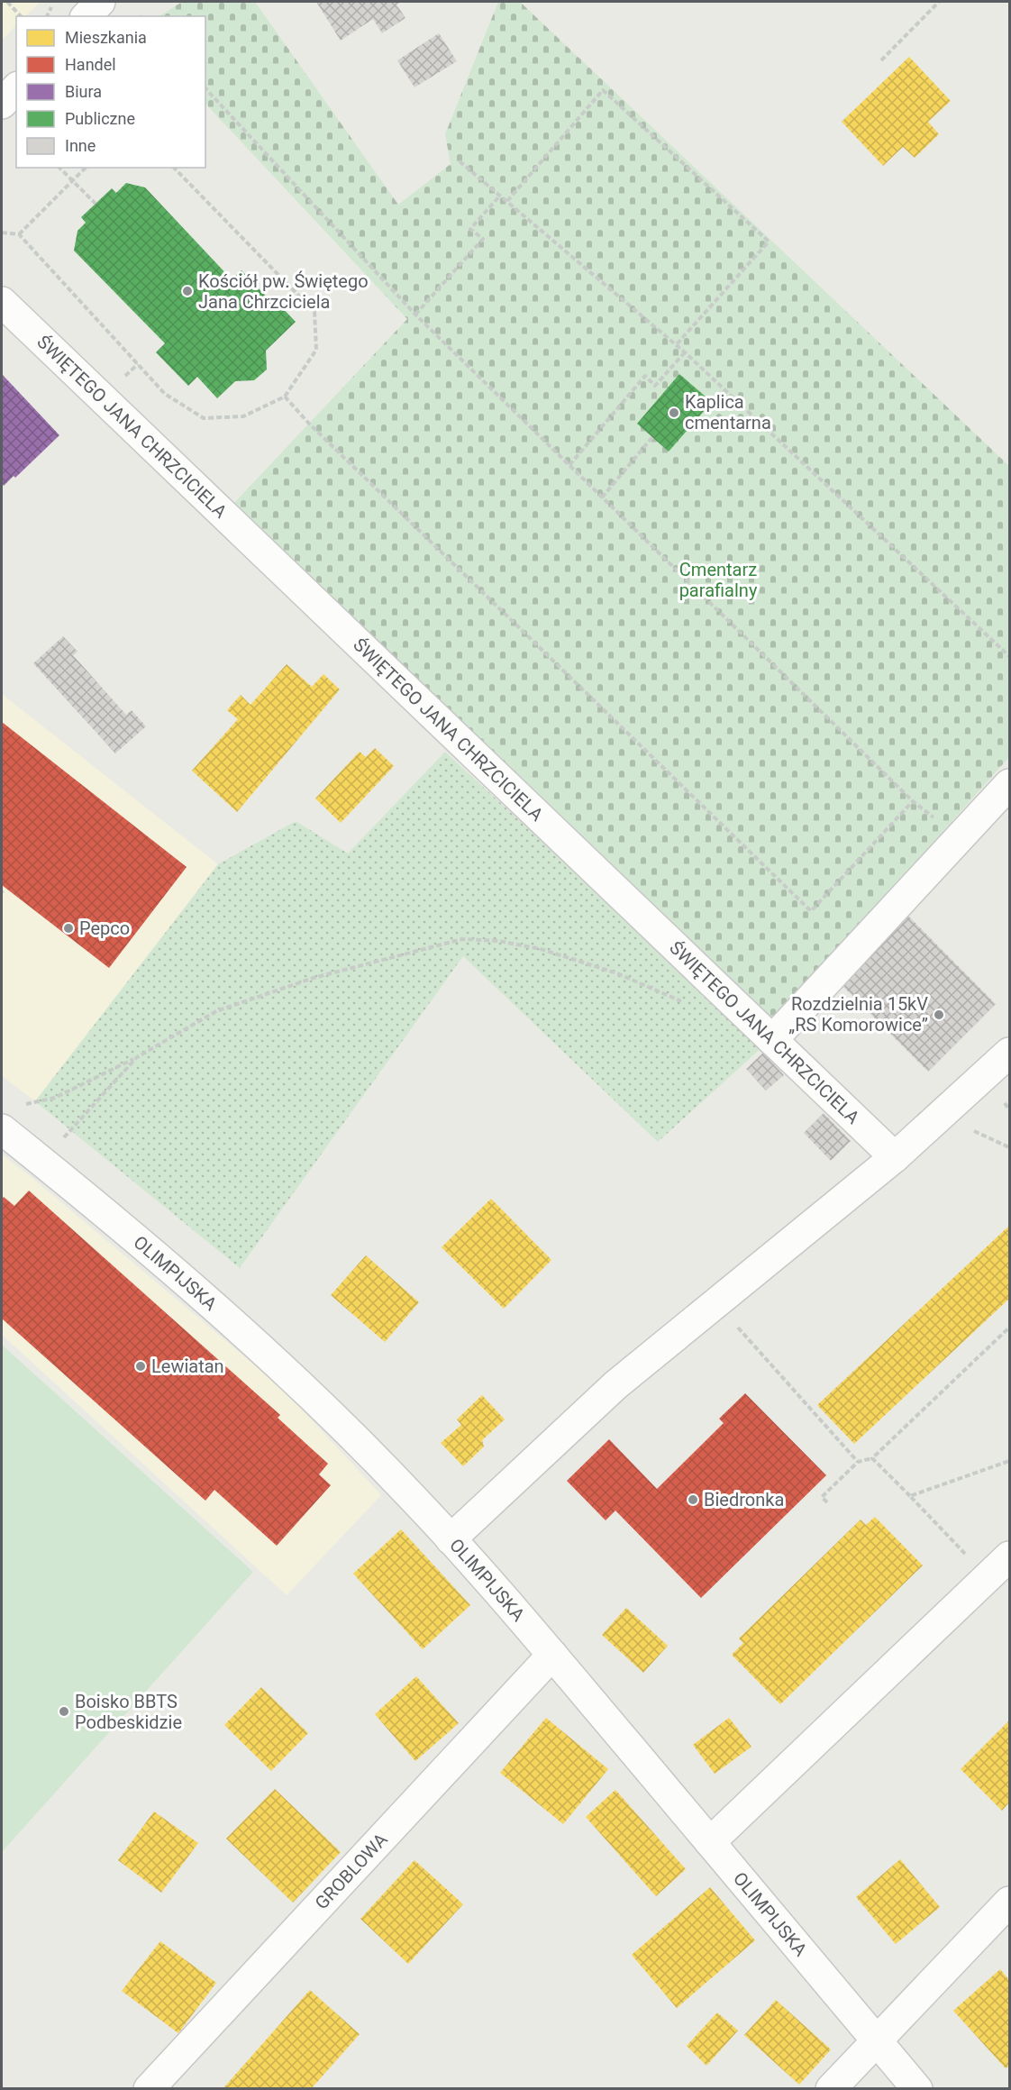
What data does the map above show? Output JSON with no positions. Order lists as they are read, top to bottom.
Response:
{
  "streets": {
    "street": ["ŚWIĘTEGO JANA CHRZCICIELA", "OLIMPIJSKA", "GROBLOWA"]
  },
  "crossings": [
    ["OLIMPIJSKA", "GROBLOWA"]
  ],
  "parks": ["Cmentarz parafialny"],
  "places": [
    "Kościół pw. Świętego Jana Chrzciciela",
    "Kaplica cmentarna",
    "Pepco",
    "Rozdzielnia 15kV „RS Komorowice”",
    "Lewiatan",
    "Biedronka",
    "Boisko BBTS Podbeskidzie"
  ],
  "legend": [
    "Mieszkania",
    "Handel",
    "Biura",
    "Publiczne",
    "Inne"
  ]
}
